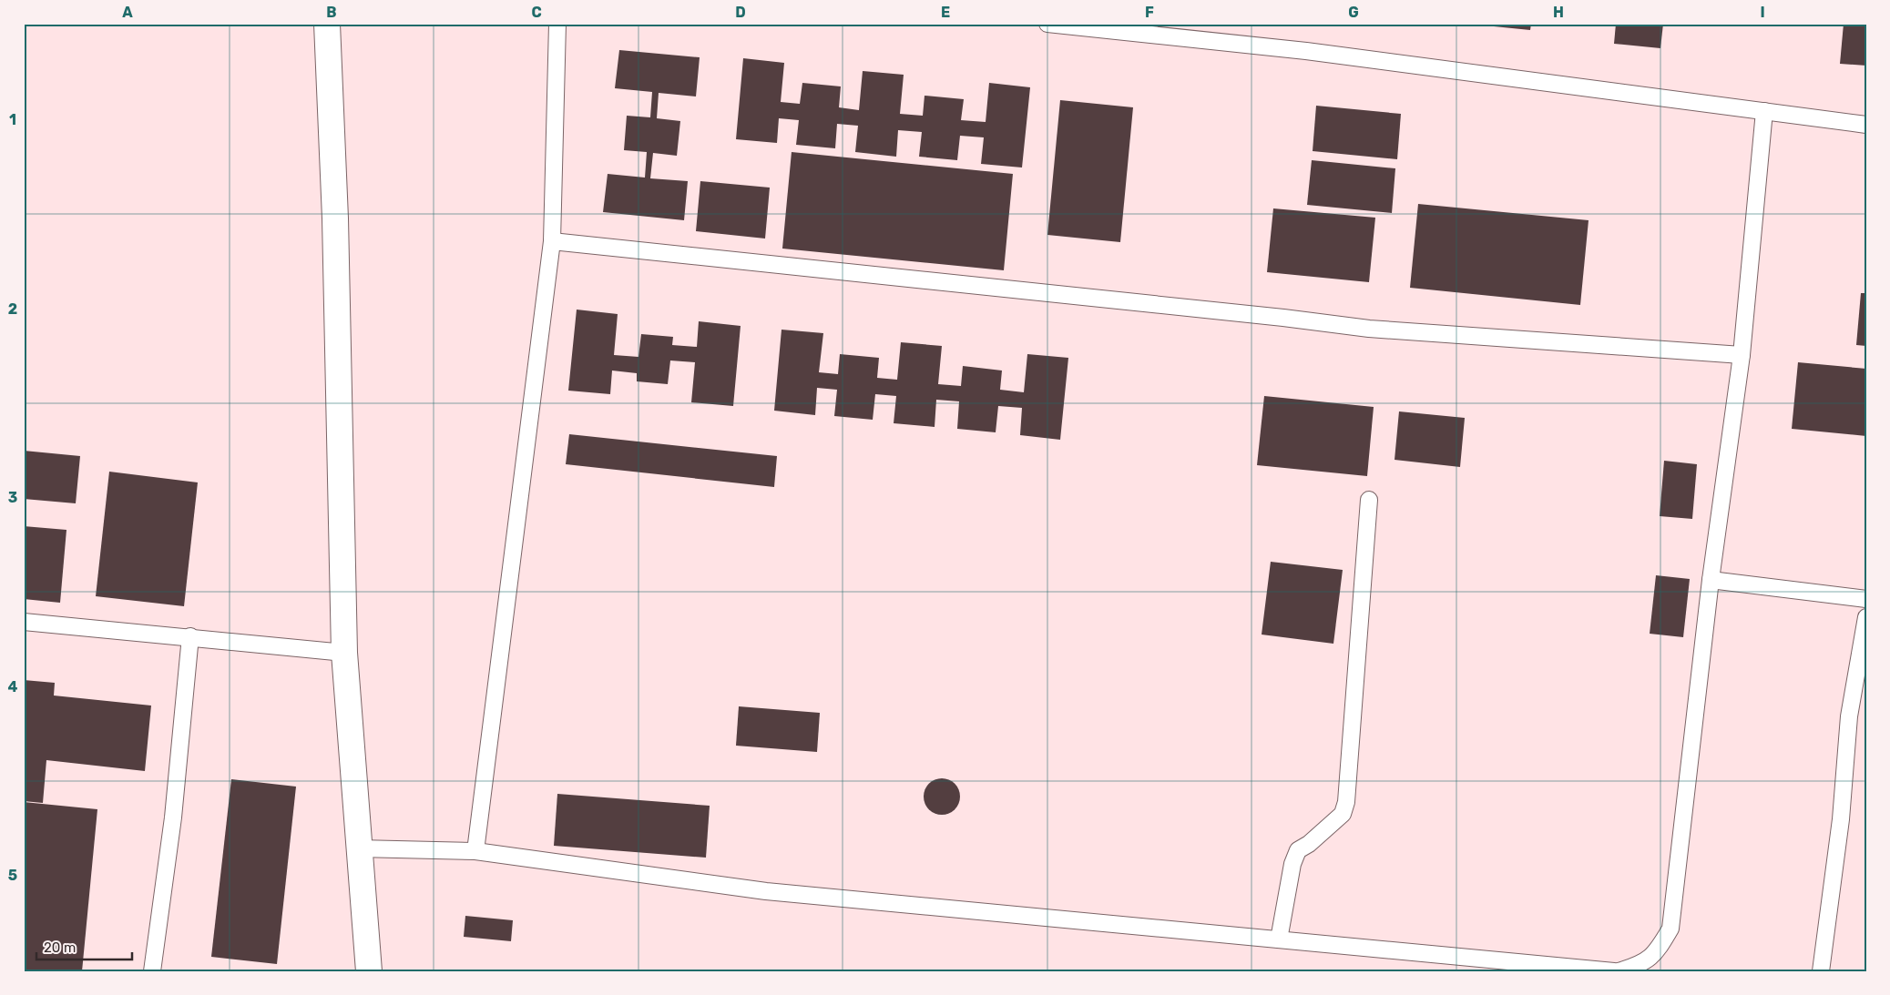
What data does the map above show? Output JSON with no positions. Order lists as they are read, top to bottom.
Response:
{
  "scale_bar": "20 m",
  "grid": {
    "columns": [
      "A",
      "B",
      "C",
      "D",
      "E",
      "F",
      "G",
      "H",
      "I"
    ],
    "rows": [
      "1",
      "2",
      "3",
      "4",
      "5"
    ]
  }
}
